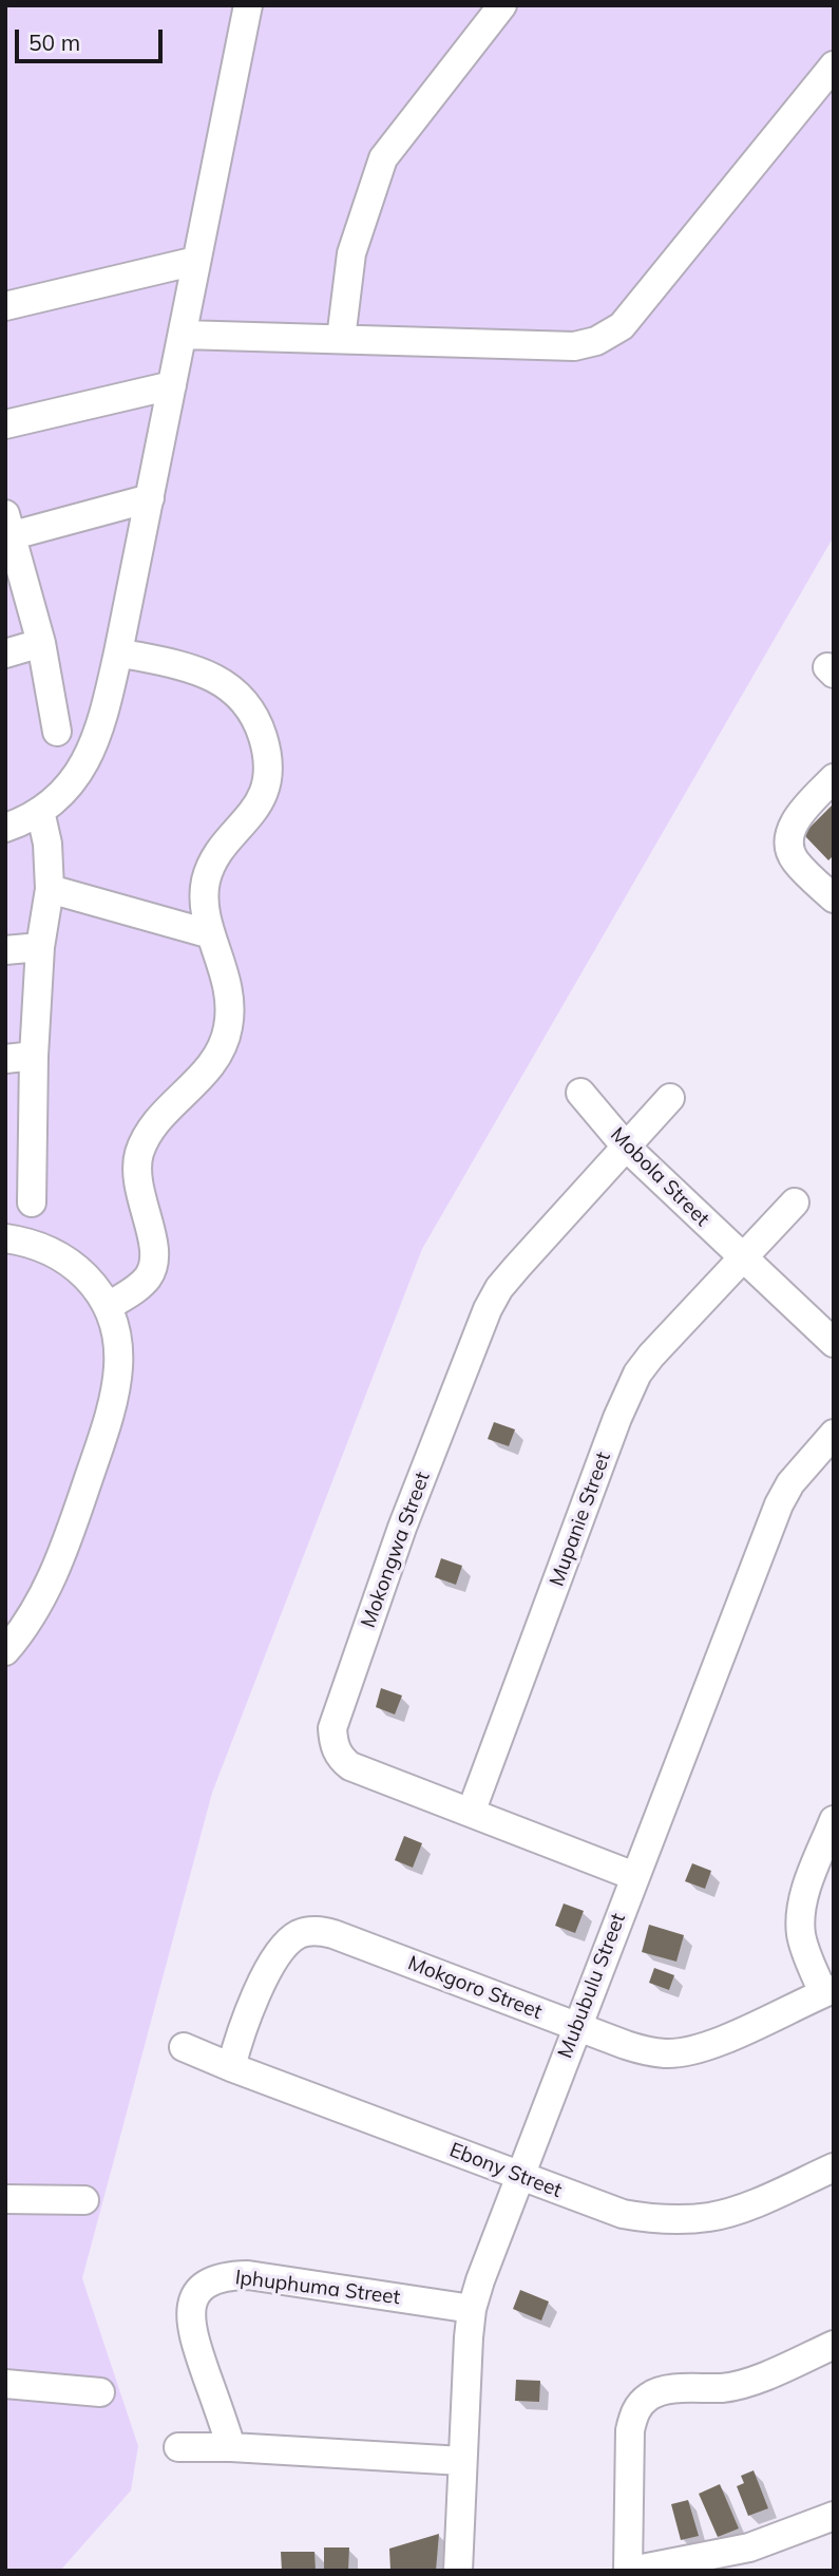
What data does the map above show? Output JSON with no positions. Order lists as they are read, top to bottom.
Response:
{
  "streets": {
    "street": [
      "Mobola Street",
      "Mupanie Street",
      "Mokongwa Street",
      "Mububulu Street",
      "Mokgoro Street",
      "Ebony Street",
      "Iphuphuma Street"
    ]
  },
  "crossings": [
    ["Mobola Street", "Mupanie Street"],
    ["Mobola Street", "Mokongwa Street"],
    ["Mupanie Street", "Mokongwa Street"],
    ["Mokongwa Street", "Mububulu Street"],
    ["Mububulu Street", "Mokgoro Street"],
    ["Mububulu Street", "Ebony Street"],
    ["Mububulu Street", "Iphuphuma Street"],
    ["Mokgoro Street", "Ebony Street"]
  ],
  "scale_bar": "50 m"
}
